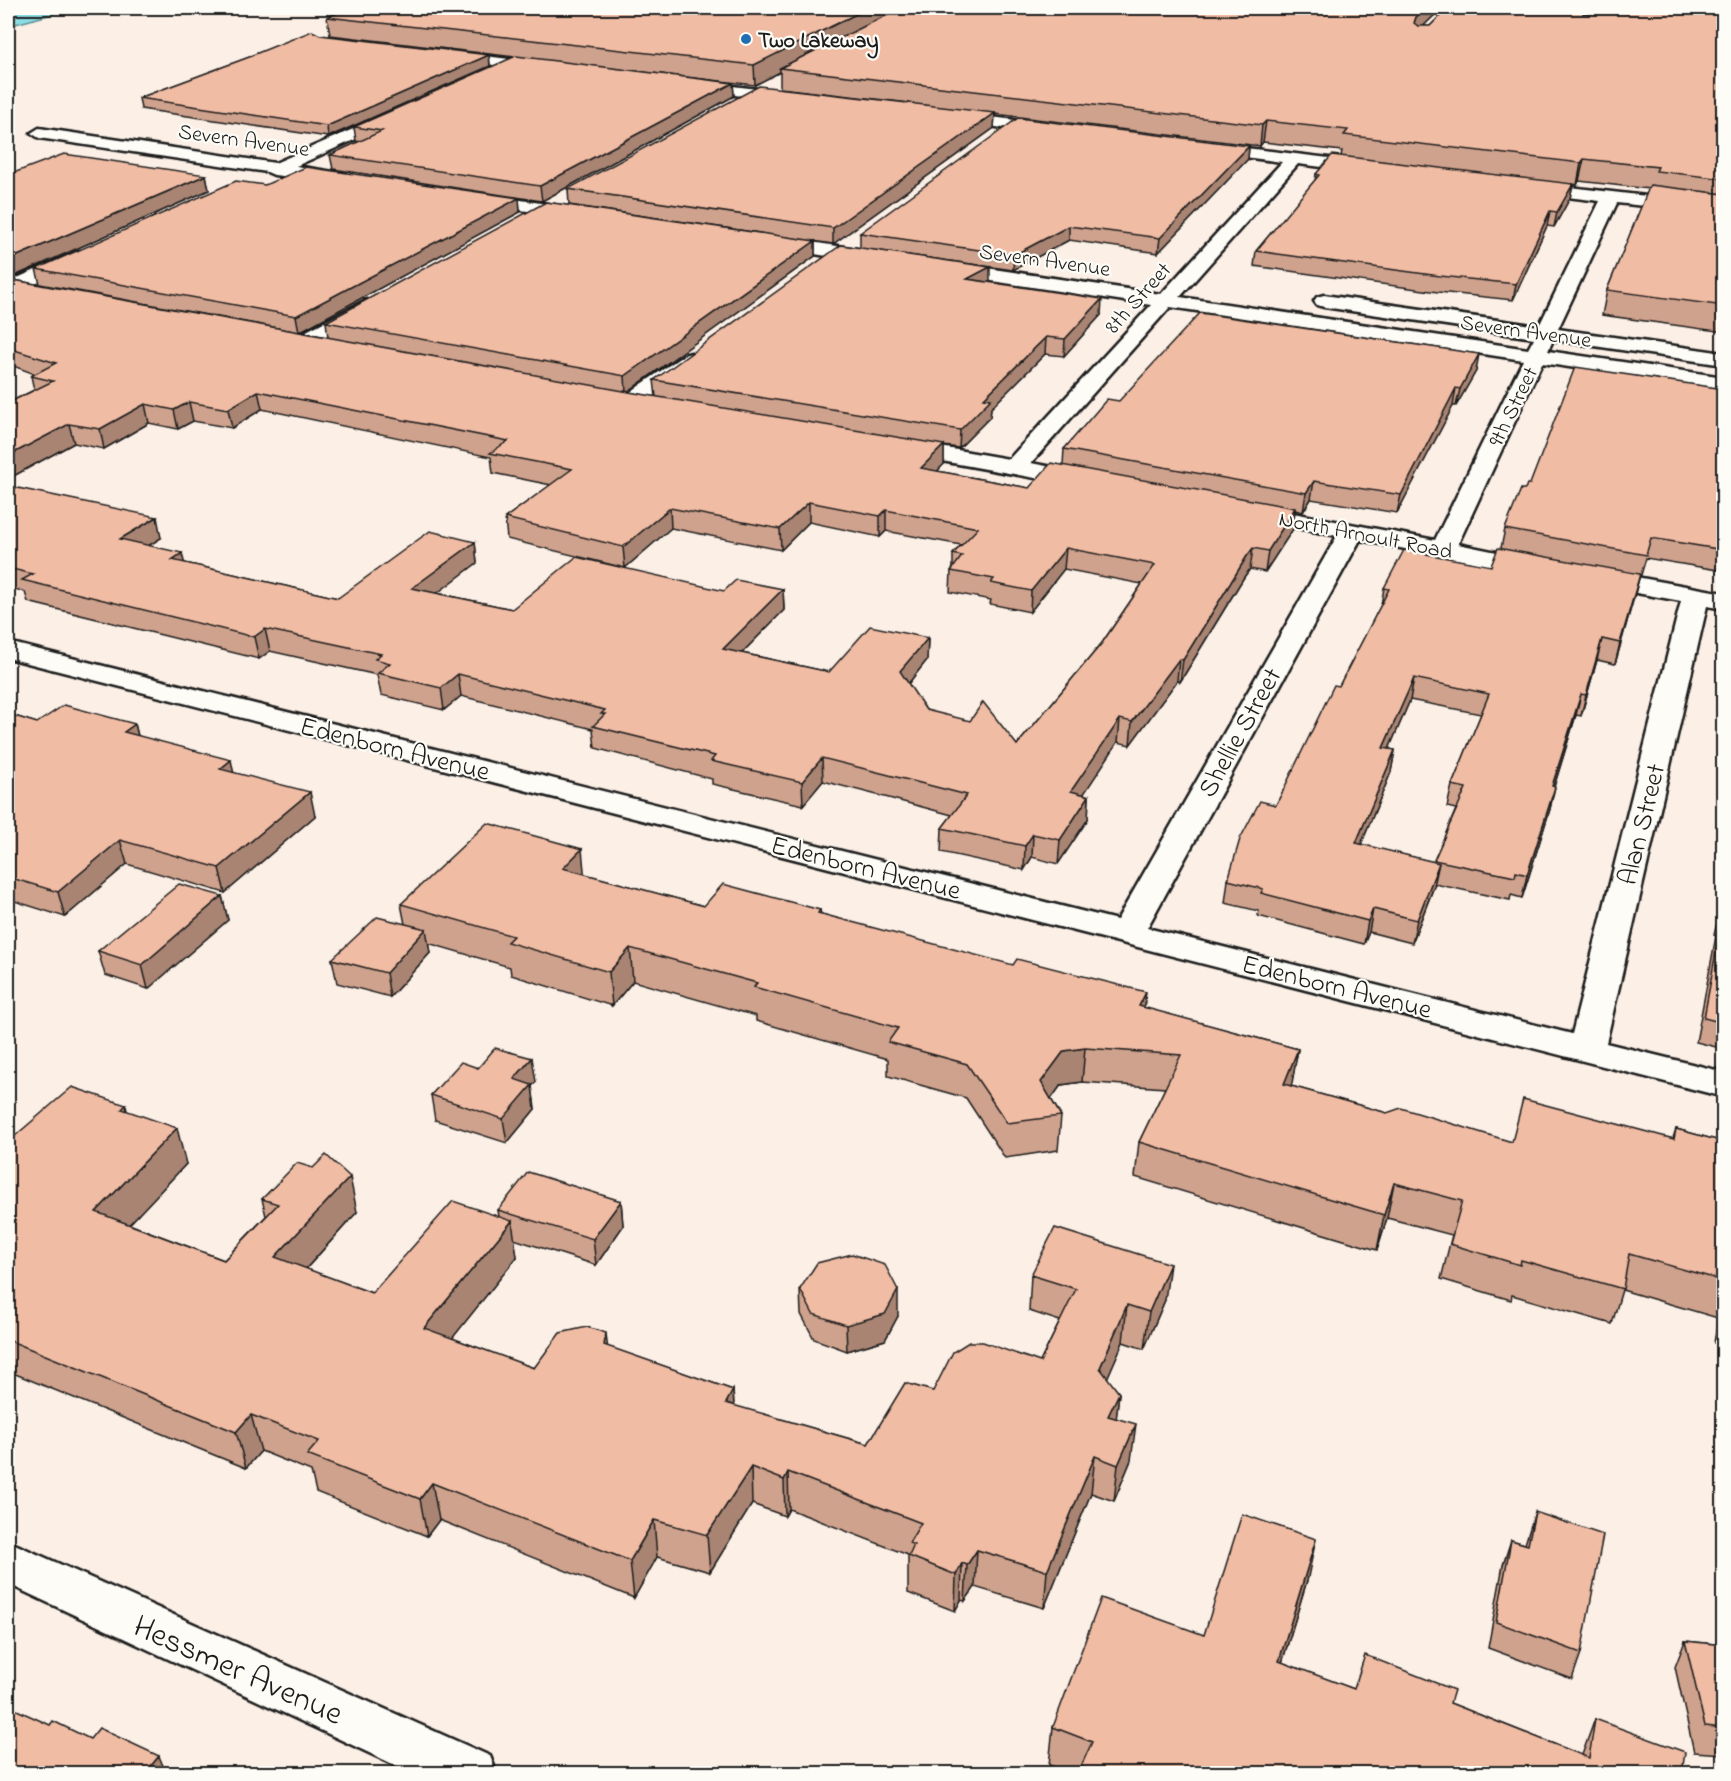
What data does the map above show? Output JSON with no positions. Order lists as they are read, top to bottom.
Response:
{
  "streets": {
    "street": [
      "Severn Avenue",
      "8th Street",
      "9th Street",
      "North Arnoult Road",
      "Shellie Street",
      "Edenborn Avenue",
      "Alan Street",
      "Hessmer Avenue"
    ]
  },
  "crossings": [
    ["Severn Avenue", "8th Street"],
    ["Severn Avenue", "9th Street"],
    ["9th Street", "North Arnoult Road"],
    ["North Arnoult Road", "Shellie Street"],
    ["North Arnoult Road", "Alan Street"],
    ["Shellie Street", "Edenborn Avenue"],
    ["Edenborn Avenue", "Alan Street"]
  ],
  "places": ["Two Lakeway"]
}
